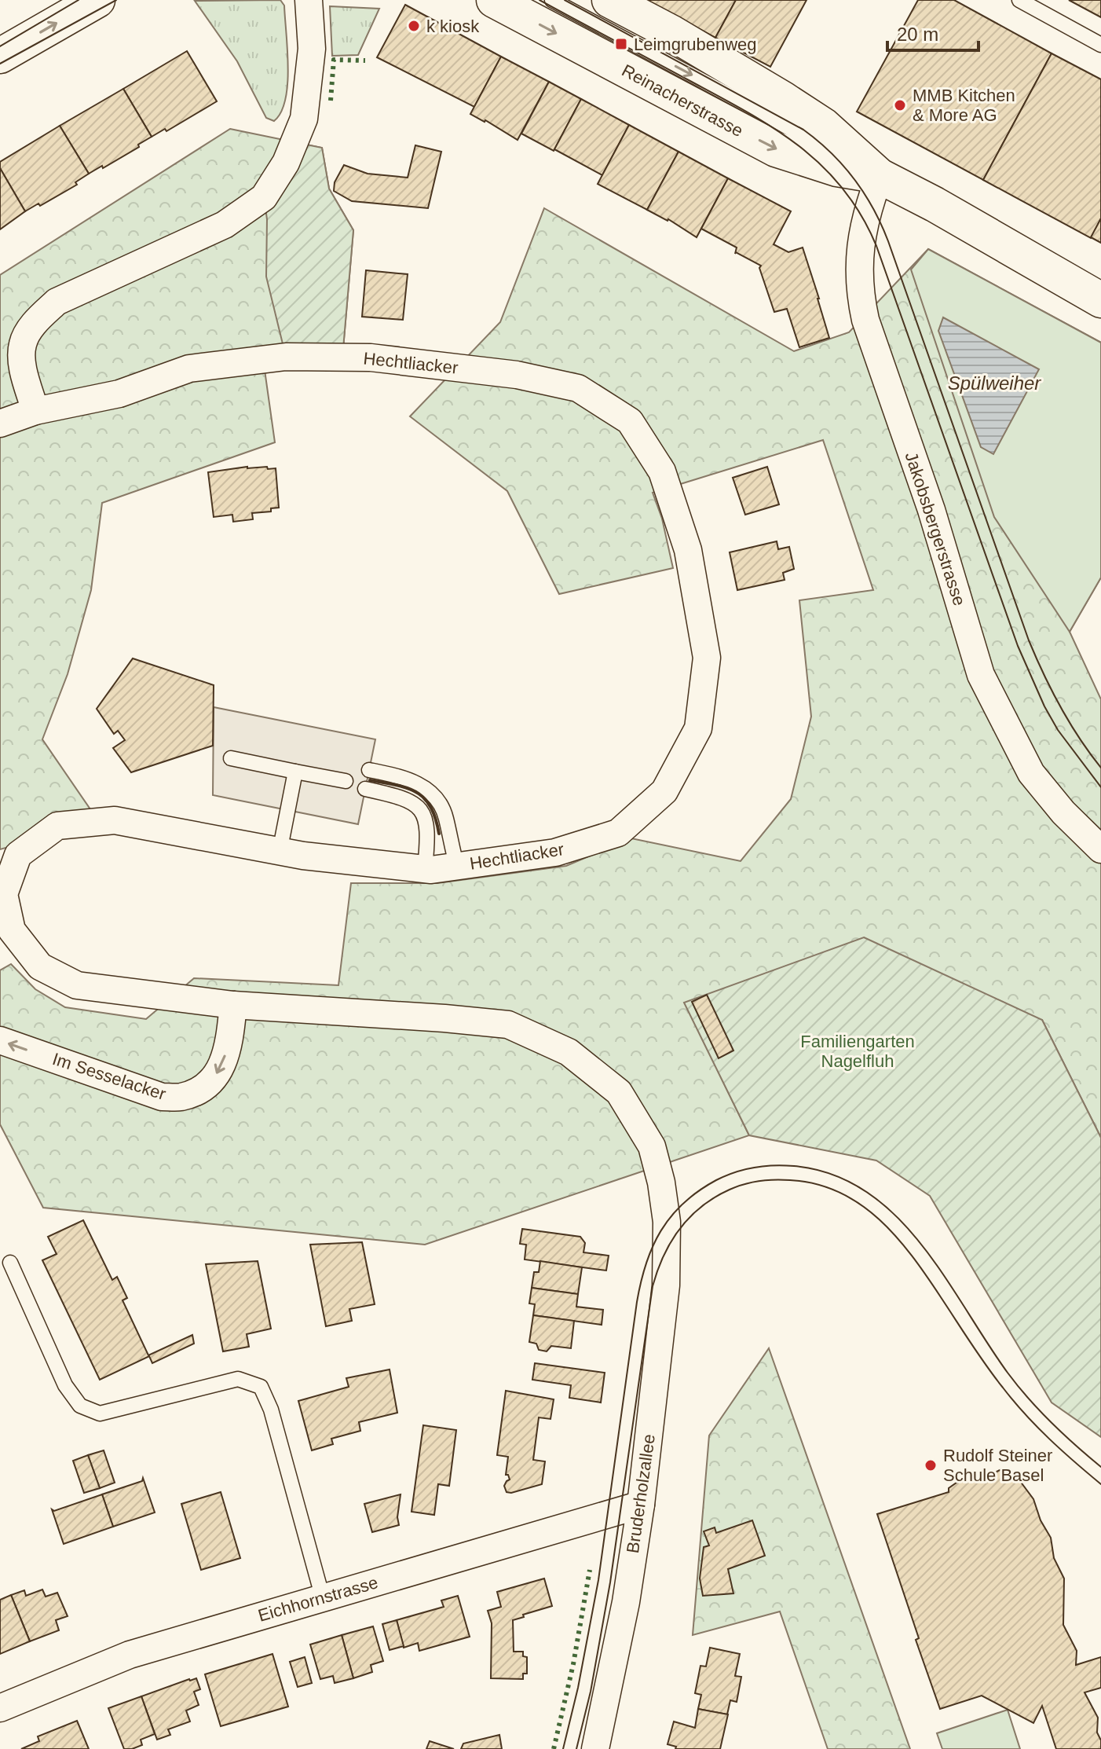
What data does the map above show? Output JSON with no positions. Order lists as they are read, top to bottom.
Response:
{
  "streets": {
    "main road": ["Reinacherstrasse"],
    "street": [
      "Hechtliacker",
      "Jakobsbergerstrasse",
      "Im Sesselacker",
      "Bruderholzallee",
      "Eichhornstrasse"
    ]
  },
  "crossings": [
    ["Reinacherstrasse", "Jakobsbergerstrasse"],
    ["Hechtliacker", "Im Sesselacker"],
    ["Hechtliacker", "Bruderholzallee"],
    ["Bruderholzallee", "Eichhornstrasse"]
  ],
  "water": ["Spülweiher"],
  "parks": ["Familiengarten Nagelfluh"],
  "places": {
    "other": ["k kiosk", "MMB Kitchen & More AG", "Rudolf Steiner Schule Basel"],
    "transit": ["Leimgrubenweg"]
  },
  "scale_bar": "20 m"
}
